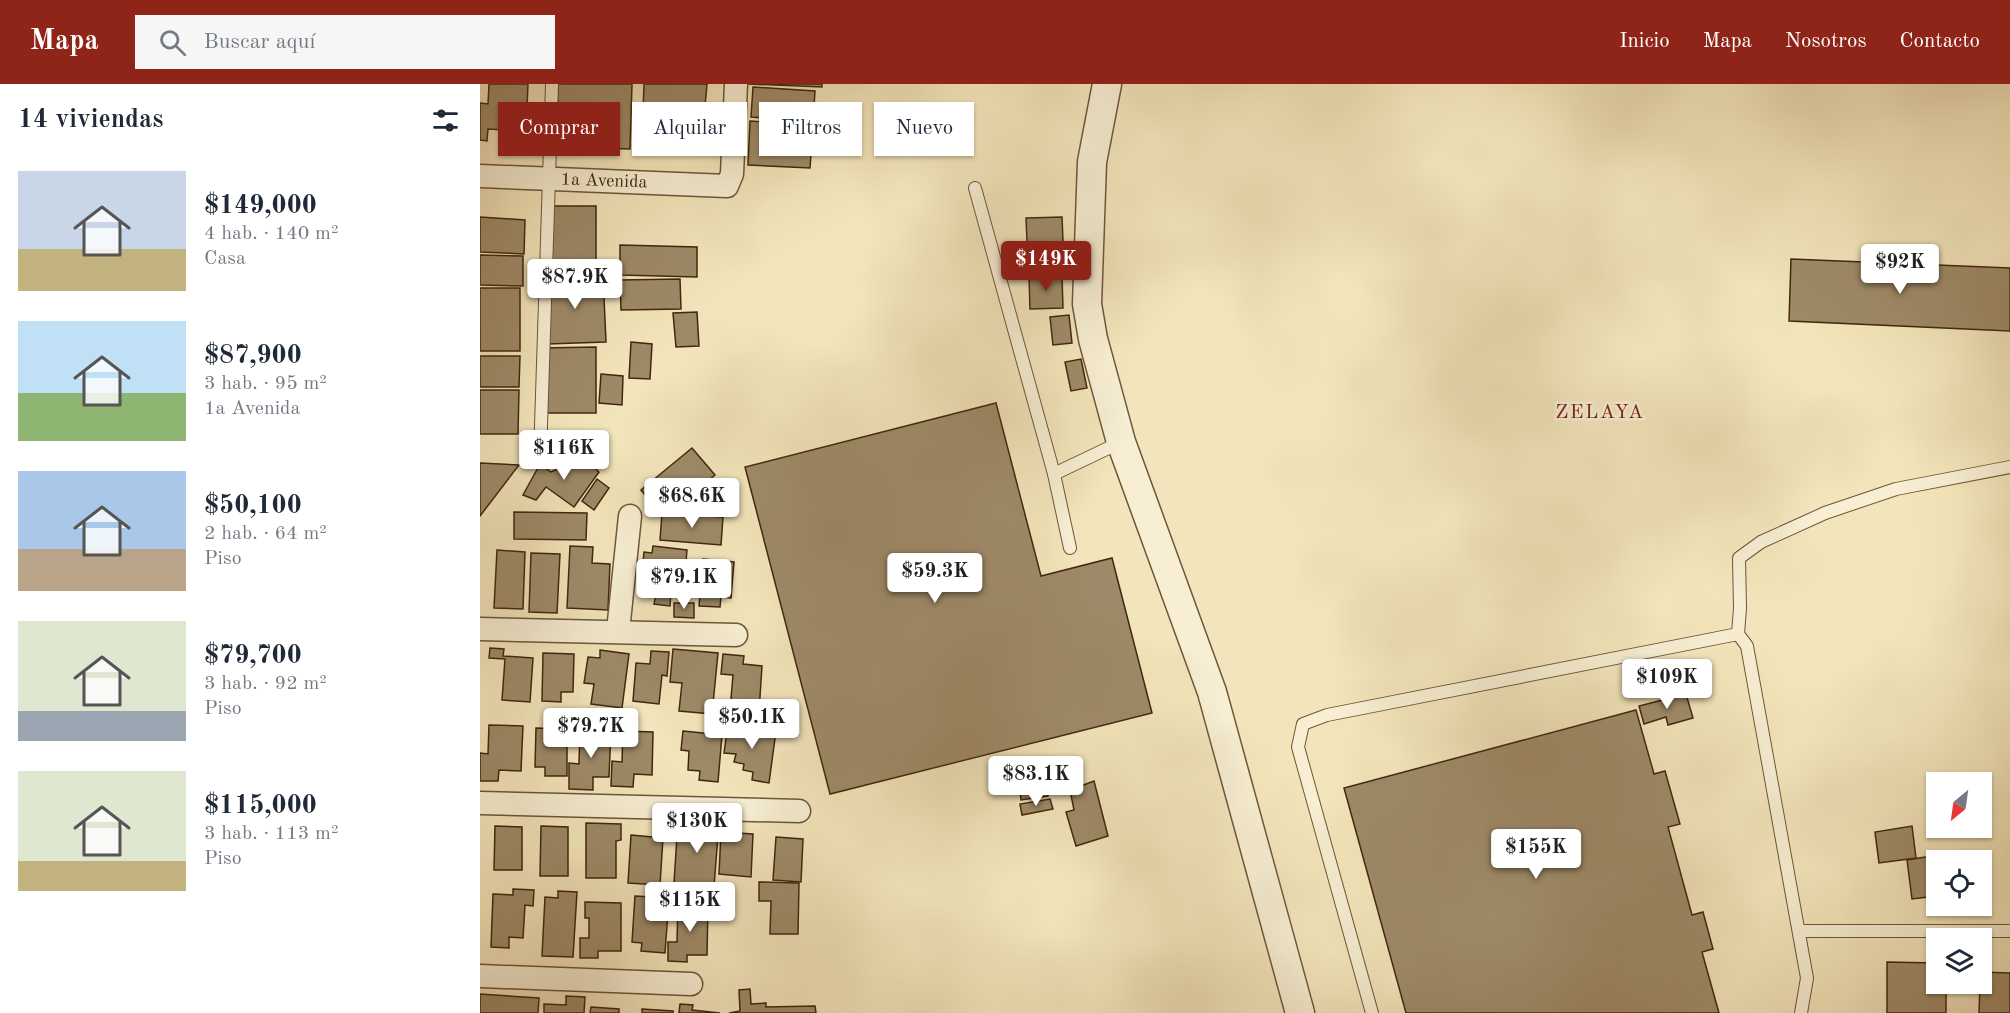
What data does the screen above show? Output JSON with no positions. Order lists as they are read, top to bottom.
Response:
{
  "streets": {
    "street": ["1a Avenida"]
  },
  "districts": ["ZELAYA"],
  "north": "bottom left",
  "page": {
    "header": "Mapa",
    "search": "Buscar aquí",
    "nav": [
      "Inicio",
      "Mapa",
      "Nosotros",
      "Contacto"
    ],
    "heading": "14 viviendas",
    "chip": [
      "Comprar",
      "Alquilar",
      "Filtros",
      "Nuevo"
    ],
    "list": [
      {
        "name": "$149,000",
        "note": "4 hab. · 140 m² · Casa"
      },
      {
        "name": "$87,900",
        "note": "3 hab. · 95 m² · 1a Avenida"
      },
      {
        "name": "$50,100",
        "note": "2 hab. · 64 m² · Piso"
      },
      {
        "name": "$79,700",
        "note": "3 hab. · 92 m² · Piso"
      },
      {
        "name": "$115,000",
        "note": "3 hab. · 113 m² · Piso"
      }
    ],
    "price": [
      "$149K",
      "$92K",
      "$87.9K",
      "$116K",
      "$68.6K",
      "$59.3K",
      "$79.1K",
      "$109K",
      "$50.1K",
      "$79.7K",
      "$83.1K",
      "$130K",
      "$155K",
      "$115K"
    ]
  }
}
